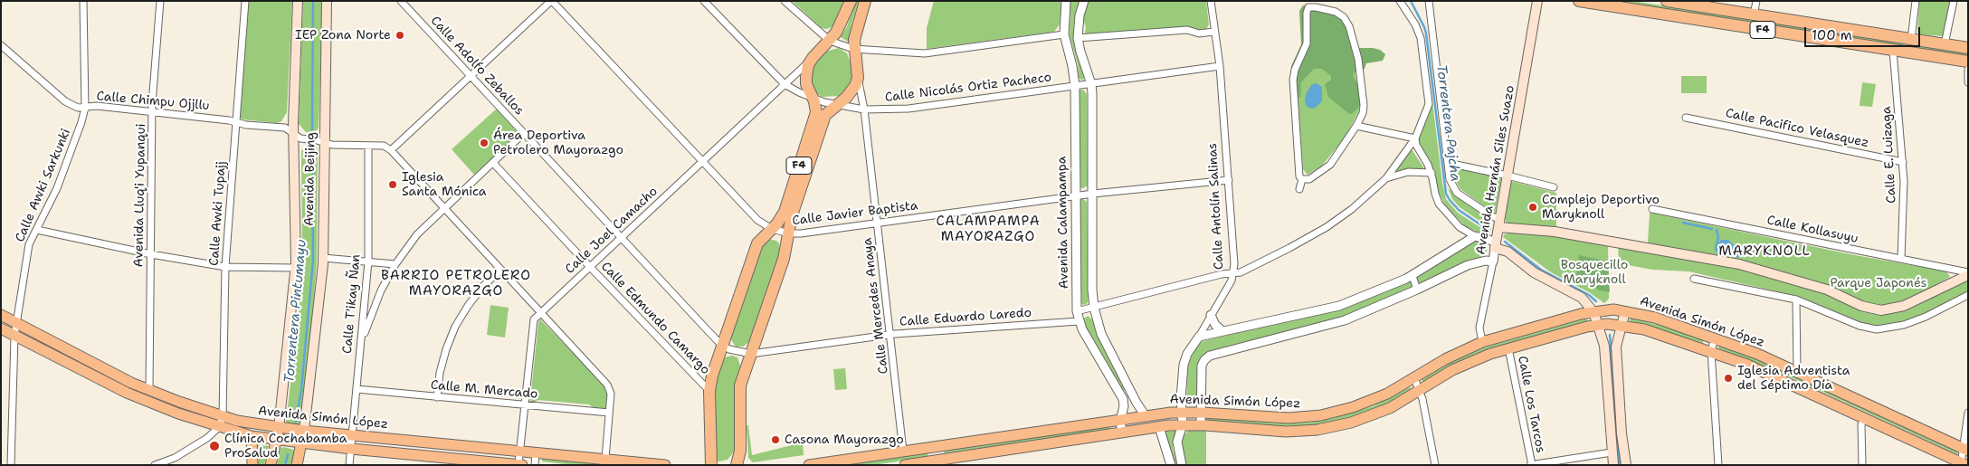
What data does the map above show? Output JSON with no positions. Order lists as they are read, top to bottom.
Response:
{
  "streets": {
    "highway": ["F4"],
    "main road": ["Avenida Hernán Siles Suazo", "Avenida Beijing", "Avenida Simón López"],
    "street": [
      "Calle Adolfo Zeballos",
      "Calle Nicolás Ortiz Pacheco",
      "Calle Chimpu Ojjllu",
      "Calle Pacifico Velasquez",
      "Calle E. Luizaga",
      "Calle Awki Sarkunki",
      "Avenida Lluq'i Yupanqui",
      "Calle Antolín Salinas",
      "Calle Awki Tupajj",
      "Calle Javier Baptista",
      "Avenida Calampampa",
      "Calle Kollasuyu",
      "Calle Joel Camacho",
      "Calle T'ikay Ñan",
      "Calle Mercedes Anaya",
      "Calle Eduardo Laredo",
      "Calle Edmundo Camargo",
      "Calle M. Mercado",
      "Calle Los Tarcos"
    ]
  },
  "crossings": [
    ["F4", "Calle Adolfo Zeballos"],
    ["F4", "Calle Nicolás Ortiz Pacheco"],
    ["F4", "Calle E. Luizaga"],
    ["F4", "Calle Javier Baptista"],
    ["F4", "Calle Joel Camacho"],
    ["F4", "Calle Mercedes Anaya"],
    ["F4", "Calle Eduardo Laredo"],
    ["F4", "Calle Edmundo Camargo"],
    ["Calle Adolfo Zeballos", "Calle Joel Camacho"],
    ["Calle Adolfo Zeballos", "Calle Eduardo Laredo"],
    ["Calle Nicolás Ortiz Pacheco", "Calle Antolín Salinas"],
    ["Calle Nicolás Ortiz Pacheco", "Avenida Calampampa"],
    ["Calle Nicolás Ortiz Pacheco", "Calle Joel Camacho"],
    ["Calle Nicolás Ortiz Pacheco", "Calle Mercedes Anaya"],
    ["Calle Chimpu Ojjllu", "Avenida Beijing"],
    ["Calle Chimpu Ojjllu", "Calle Awki Sarkunki"],
    ["Calle Chimpu Ojjllu", "Avenida Lluq'i Yupanqui"],
    ["Calle Chimpu Ojjllu", "Calle Awki Tupajj"],
    ["Calle Chimpu Ojjllu", "Calle T'ikay Ñan"],
    ["Calle Pacifico Velasquez", "Calle E. Luizaga"],
    ["Calle E. Luizaga", "Calle Kollasuyu"],
    ["Avenida Hernán Siles Suazo", "Avenida Simón López"],
    ["Avenida Beijing", "Avenida Simón López"],
    ["Calle Awki Sarkunki", "Avenida Simón López"],
    ["Avenida Lluq'i Yupanqui", "Avenida Simón López"],
    ["Calle Antolín Salinas", "Calle Javier Baptista"],
    ["Calle Antolín Salinas", "Avenida Simón López"],
    ["Calle Awki Tupajj", "Avenida Simón López"],
    ["Calle Javier Baptista", "Avenida Calampampa"],
    ["Calle Javier Baptista", "Calle Joel Camacho"],
    ["Calle Javier Baptista", "Calle Mercedes Anaya"],
    ["Avenida Calampampa", "Calle Eduardo Laredo"],
    ["Calle Joel Camacho", "Calle Mercedes Anaya"],
    ["Calle Joel Camacho", "Calle Edmundo Camargo"],
    ["Calle Joel Camacho", "Avenida Simón López"],
    ["Calle Joel Camacho", "Calle M. Mercado"],
    ["Calle T'ikay Ñan", "Avenida Simón López"],
    ["Calle T'ikay Ñan", "Calle M. Mercado"],
    ["Calle Mercedes Anaya", "Calle Eduardo Laredo"],
    ["Calle Mercedes Anaya", "Avenida Simón López"],
    ["Avenida Simón López", "Calle Los Tarcos"]
  ],
  "districts": ["CALAMPAMPA MAYORAZGO", "MARYKNOLL", "BARRIO PETROLERO MAYORAZGO"],
  "water": ["Torrentera Pajcha", "Torrentera Pintumayu"],
  "parks": ["Bosquecillo Maryknoll", "Parque Japonés"],
  "places": [
    "IEP Zona Norte",
    "Área Deportiva Petrolero Mayorazgo",
    "Iglesia Santa Mónica",
    "Complejo Deportivo Maryknoll",
    "Iglesia Adventista del Séptimo Día",
    "Casona Mayorazgo",
    "Clínica Cochabamba ProSalud"
  ],
  "scale_bar": "100 m"
}
